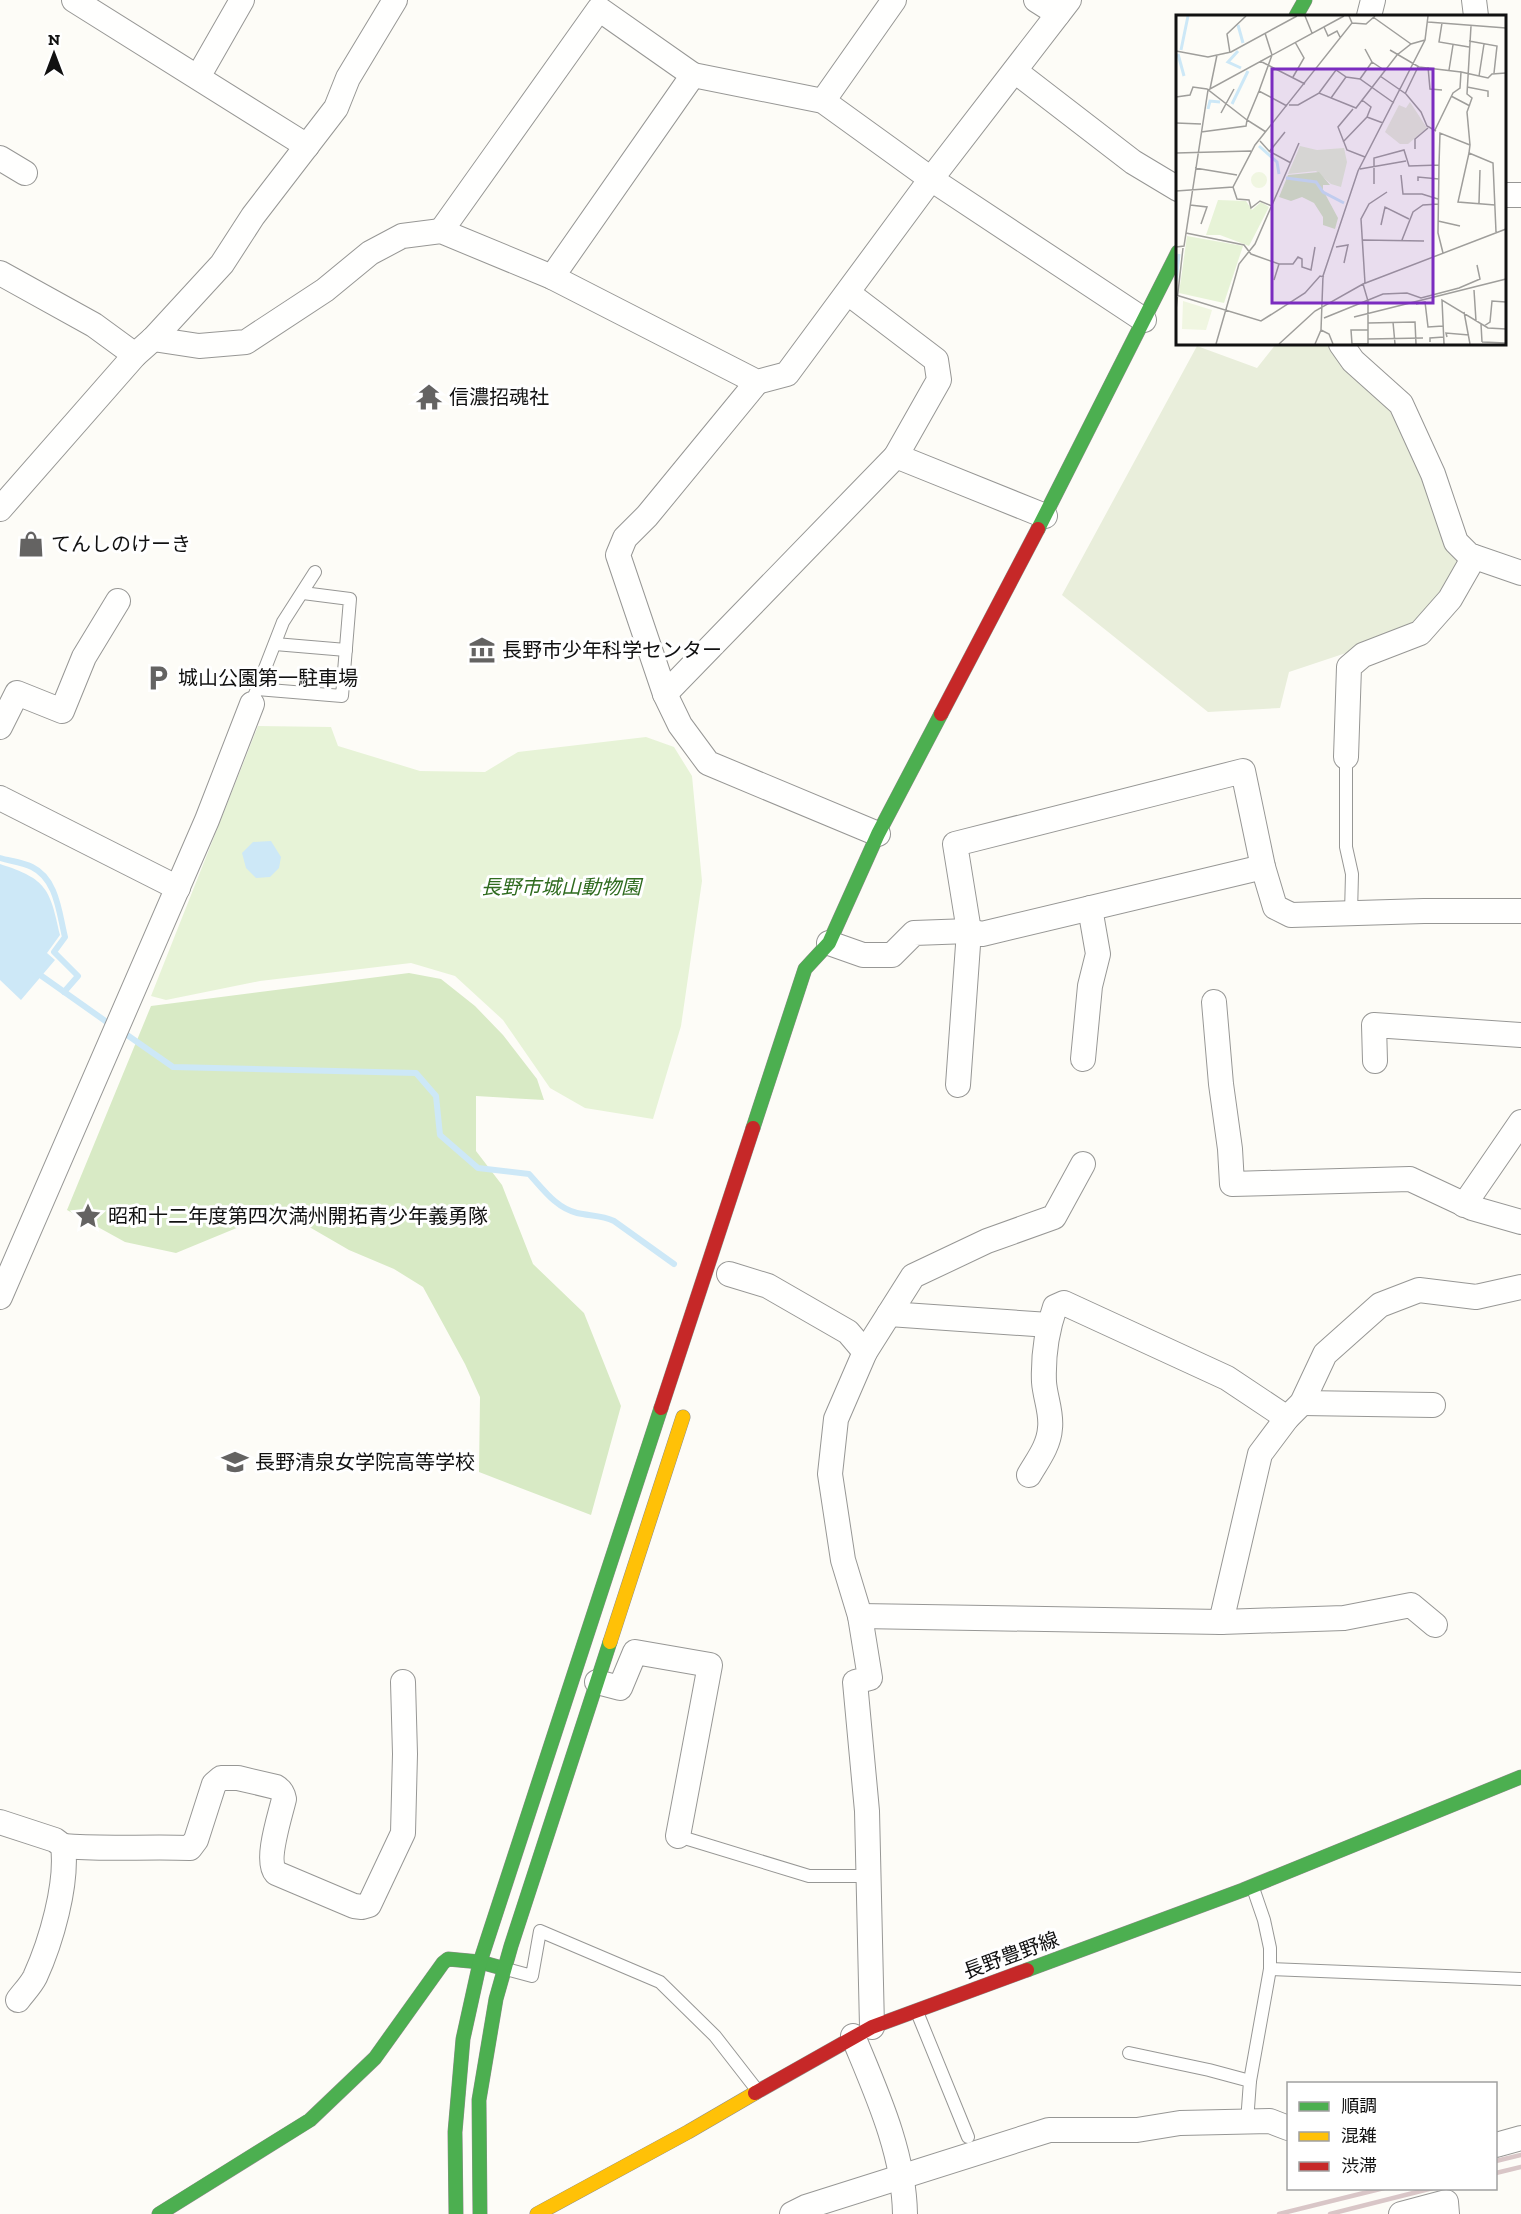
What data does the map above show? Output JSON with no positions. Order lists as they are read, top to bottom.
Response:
{
  "streets": {
    "street": ["長野豊野線"]
  },
  "parks": ["長野市城山動物園"],
  "places": {
    "temple": ["信濃招魂社"],
    "shop": ["てんしのけーき"],
    "museum": ["長野市少年科学センター"],
    "parking": ["城山公園第一駐車場"],
    "place": ["昭和十二年度第四次満州開拓青少年義勇隊"],
    "school or university": ["長野清泉女学院高等学校"]
  },
  "legend": ["順調", "混雑", "渋滞"],
  "north": "top"
}
